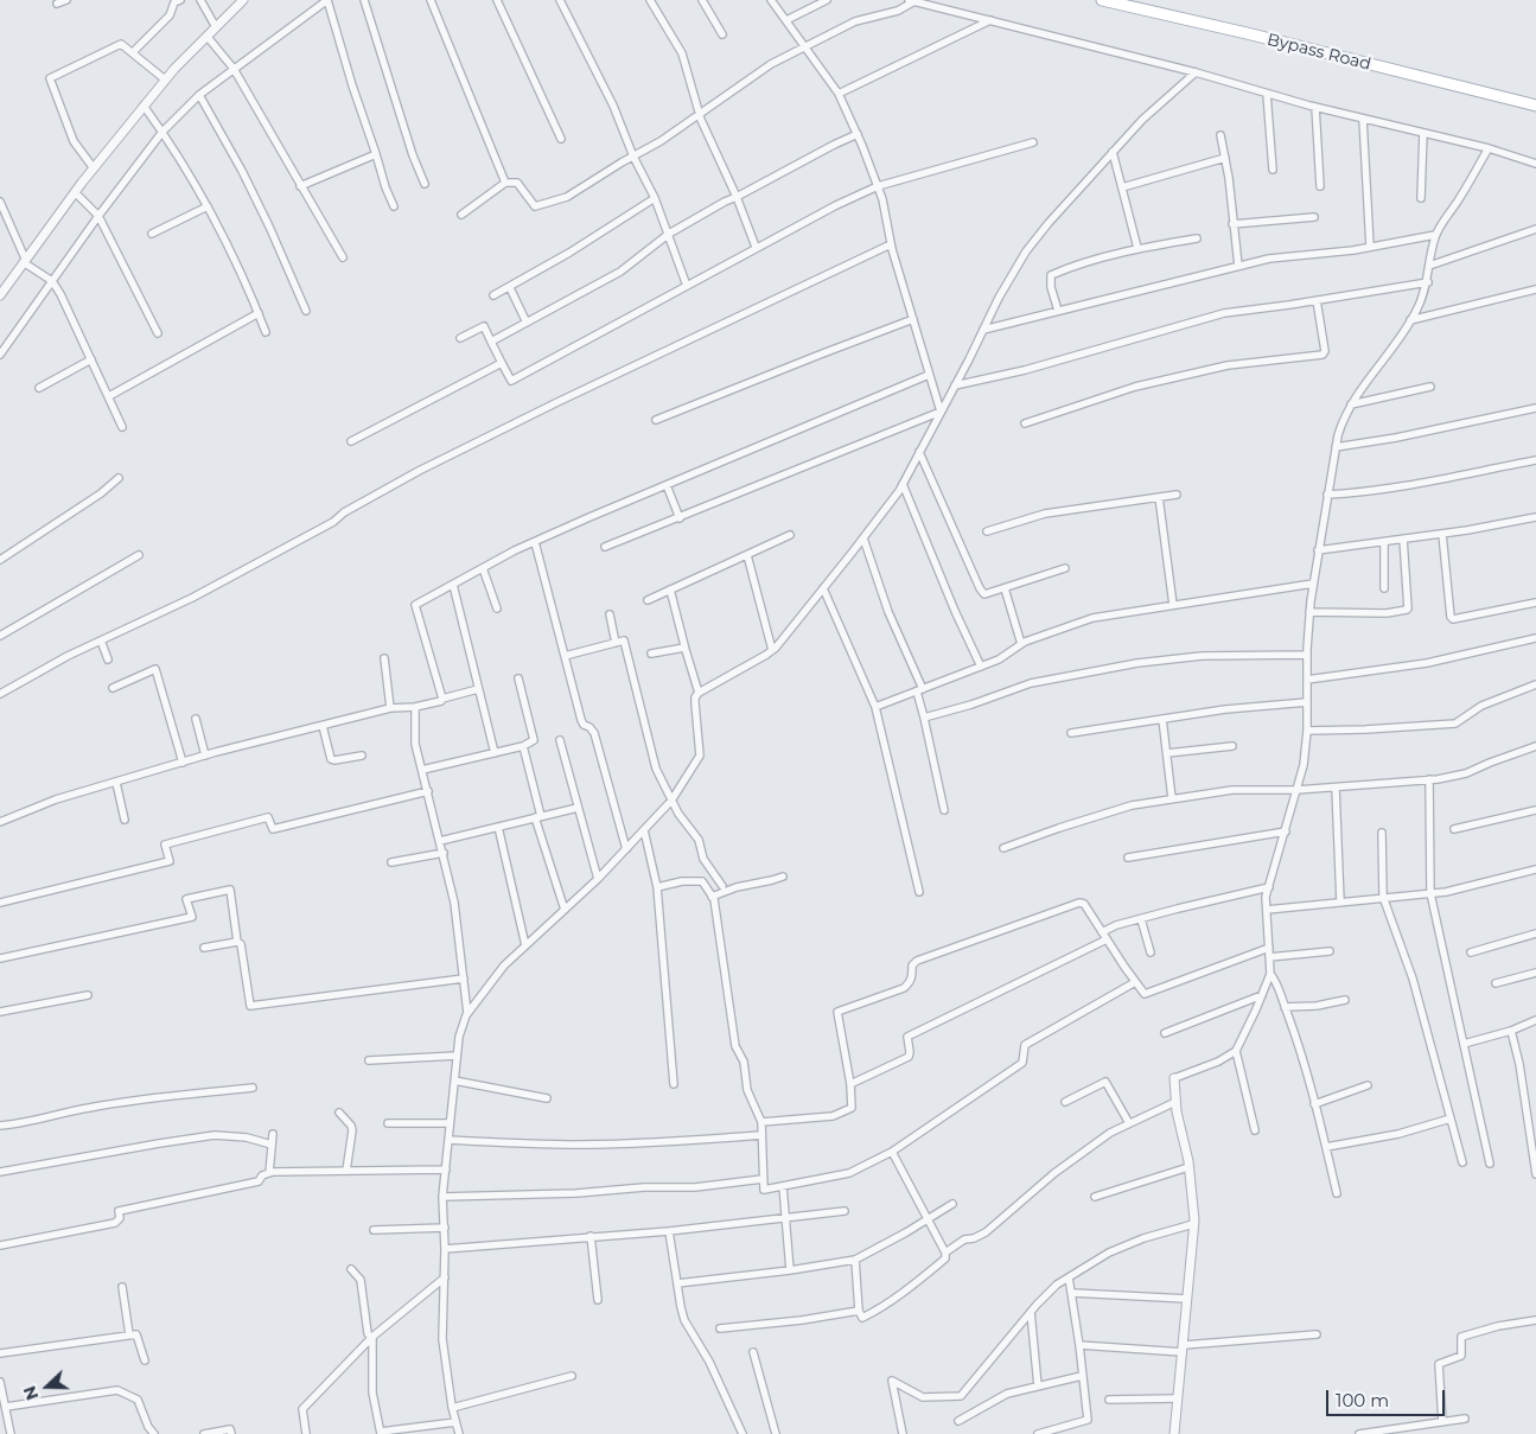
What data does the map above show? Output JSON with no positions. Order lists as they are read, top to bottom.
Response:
{
  "streets": {
    "main road": ["Bypass Road"]
  },
  "scale_bar": "100 m",
  "north": "left"
}
